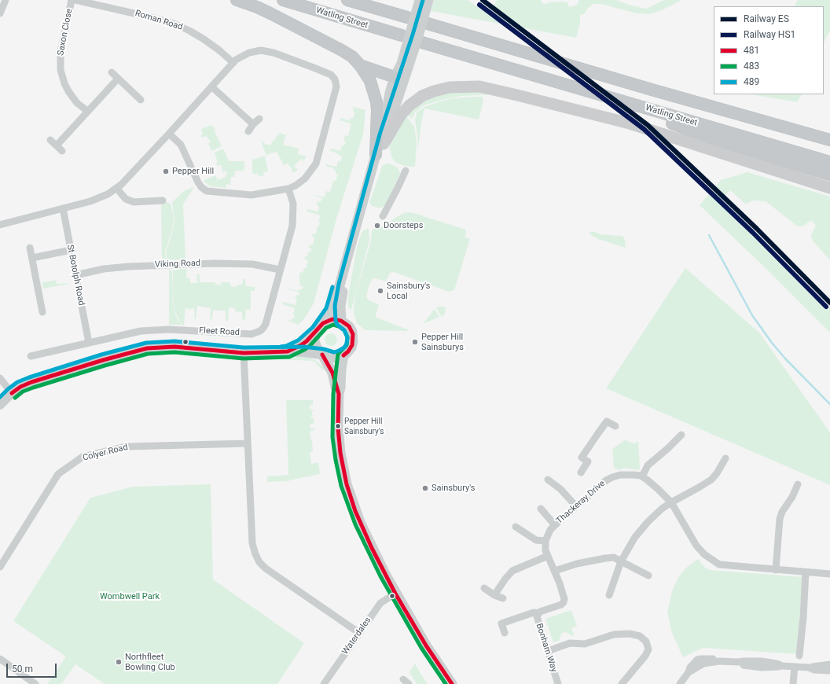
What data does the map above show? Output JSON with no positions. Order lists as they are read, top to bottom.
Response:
{
  "streets": {
    "highway": ["Watling Street"],
    "street": [
      "Roman Road",
      "Saxon Close",
      "Viking Road",
      "St Botolph Road",
      "Fleet Road",
      "Colyer Road",
      "Thackeray Drive",
      "Waterdales",
      "Bonham Way"
    ]
  },
  "crossings": [
    ["Viking Road", "St Botolph Road"],
    ["Viking Road", "Fleet Road"],
    ["St Botolph Road", "Fleet Road"]
  ],
  "parks": ["Wombwell Park"],
  "places": [
    "Pepper Hill",
    "Doorsteps",
    "Sainsbury's Local",
    "Pepper Hill Sainsburys",
    "Pepper Hill Sainsbury's",
    "Sainsbury's",
    "Northfleet Bowling Club"
  ],
  "lines": [
    "rail line ES",
    "transit line 489",
    "rail line HS1",
    "transit line 481",
    "transit line 483"
  ],
  "legend": [
    "Railway ES",
    "Railway HS1",
    "481",
    "483",
    "489"
  ],
  "scale_bar": "50 m"
}
